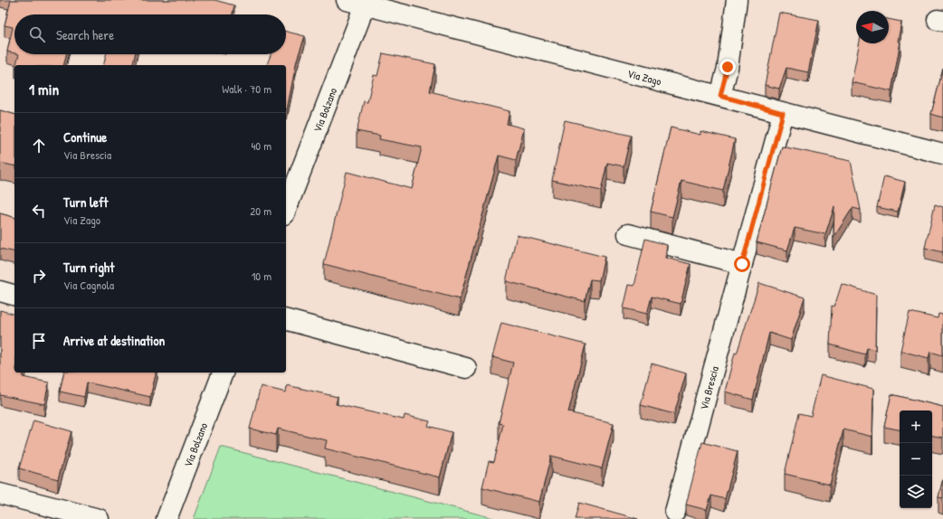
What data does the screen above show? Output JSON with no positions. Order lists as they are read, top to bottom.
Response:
{
  "streets": {
    "street": ["Via Zago", "Via Bolzano", "Via Brescia"]
  },
  "crossings": [
    ["Via Zago", "Via Bolzano"],
    ["Via Zago", "Via Brescia"]
  ],
  "north": "left",
  "page": {
    "search": "Search here",
    "heading": ["1 min", "Walk · 70 m"],
    "list": [
      ["Continue", "Via Brescia", "40 m"],
      ["Turn left", "Via Zago", "20 m"],
      ["Turn right", "Via Cagnola", "10 m"],
      "Arrive at destination"
    ],
    "map_buttons": ["+", "−"]
  }
}
